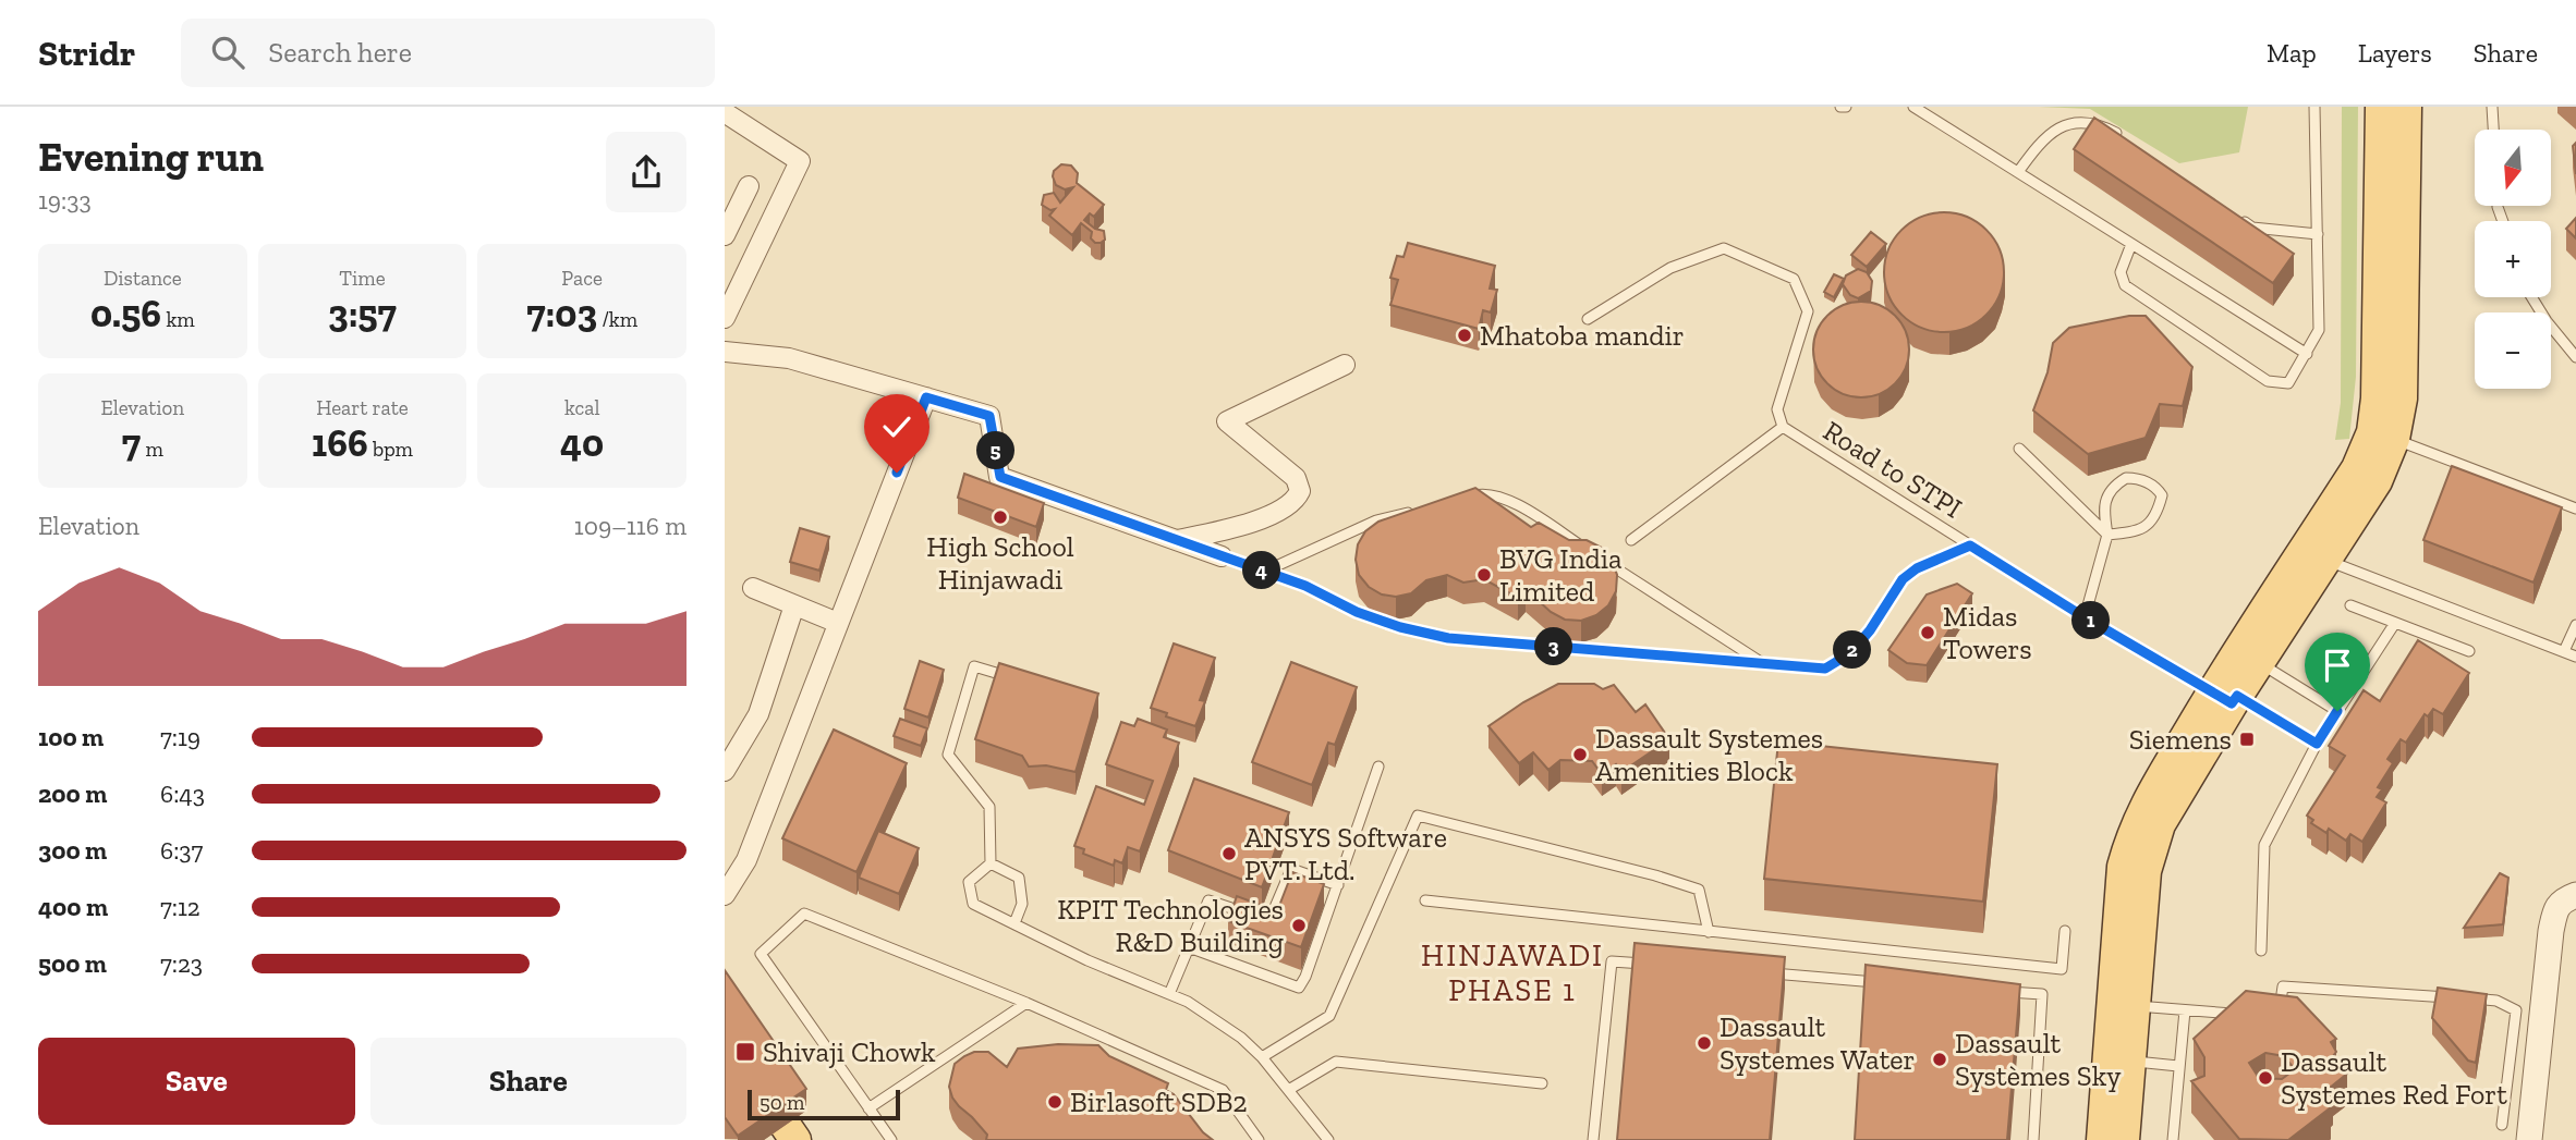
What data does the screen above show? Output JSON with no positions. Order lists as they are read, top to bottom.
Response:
{
  "streets": {
    "lane": ["Road to STPI"]
  },
  "districts": ["HINJAWADI PHASE 1"],
  "places": {
    "other": [
      "Mhatoba mandir",
      "High School Hinjawadi",
      "BVG India Limited",
      "Midas Towers",
      "Dassault Systemes Amenities Block",
      "ANSYS Software PVT. Ltd.",
      "KPIT Technologies R&D Building",
      "Dassault Systemes Water",
      "Dassault Systèmes Sky",
      "Dassault Systemes Red Fort",
      "Birlasoft SDB2"
    ],
    "transit": ["Siemens", "Shivaji Chowk"]
  },
  "scale_bar": "50 m",
  "north": "bottom",
  "page": {
    "header": "Stridr",
    "search": "Search here",
    "nav": ["Map", "Layers", "Share"],
    "heading": ["Evening run", "19:33"],
    "map_buttons": ["+", "−"],
    "stats": [
      ["Distance", "0.56 km"],
      ["Time", "3:57"],
      ["Pace", "7:03 /km"],
      ["Elevation", "7 m"],
      ["Heart rate", "166 bpm"],
      ["kcal", "40"]
    ],
    "pins": [
      "5",
      "4",
      "1",
      "3",
      "2"
    ],
    "chart": ["Elevation", "109–116 m"],
    "list": [
      {
        "name": "100 m",
        "note": "7:19"
      },
      {
        "name": "200 m",
        "note": "6:43"
      },
      {
        "name": "300 m",
        "note": "6:37"
      },
      {
        "name": "400 m",
        "note": "7:12"
      },
      {
        "name": "500 m",
        "note": "7:23"
      }
    ],
    "buttons": ["Save", "Share"],
    "scale": "50 m"
  }
}
